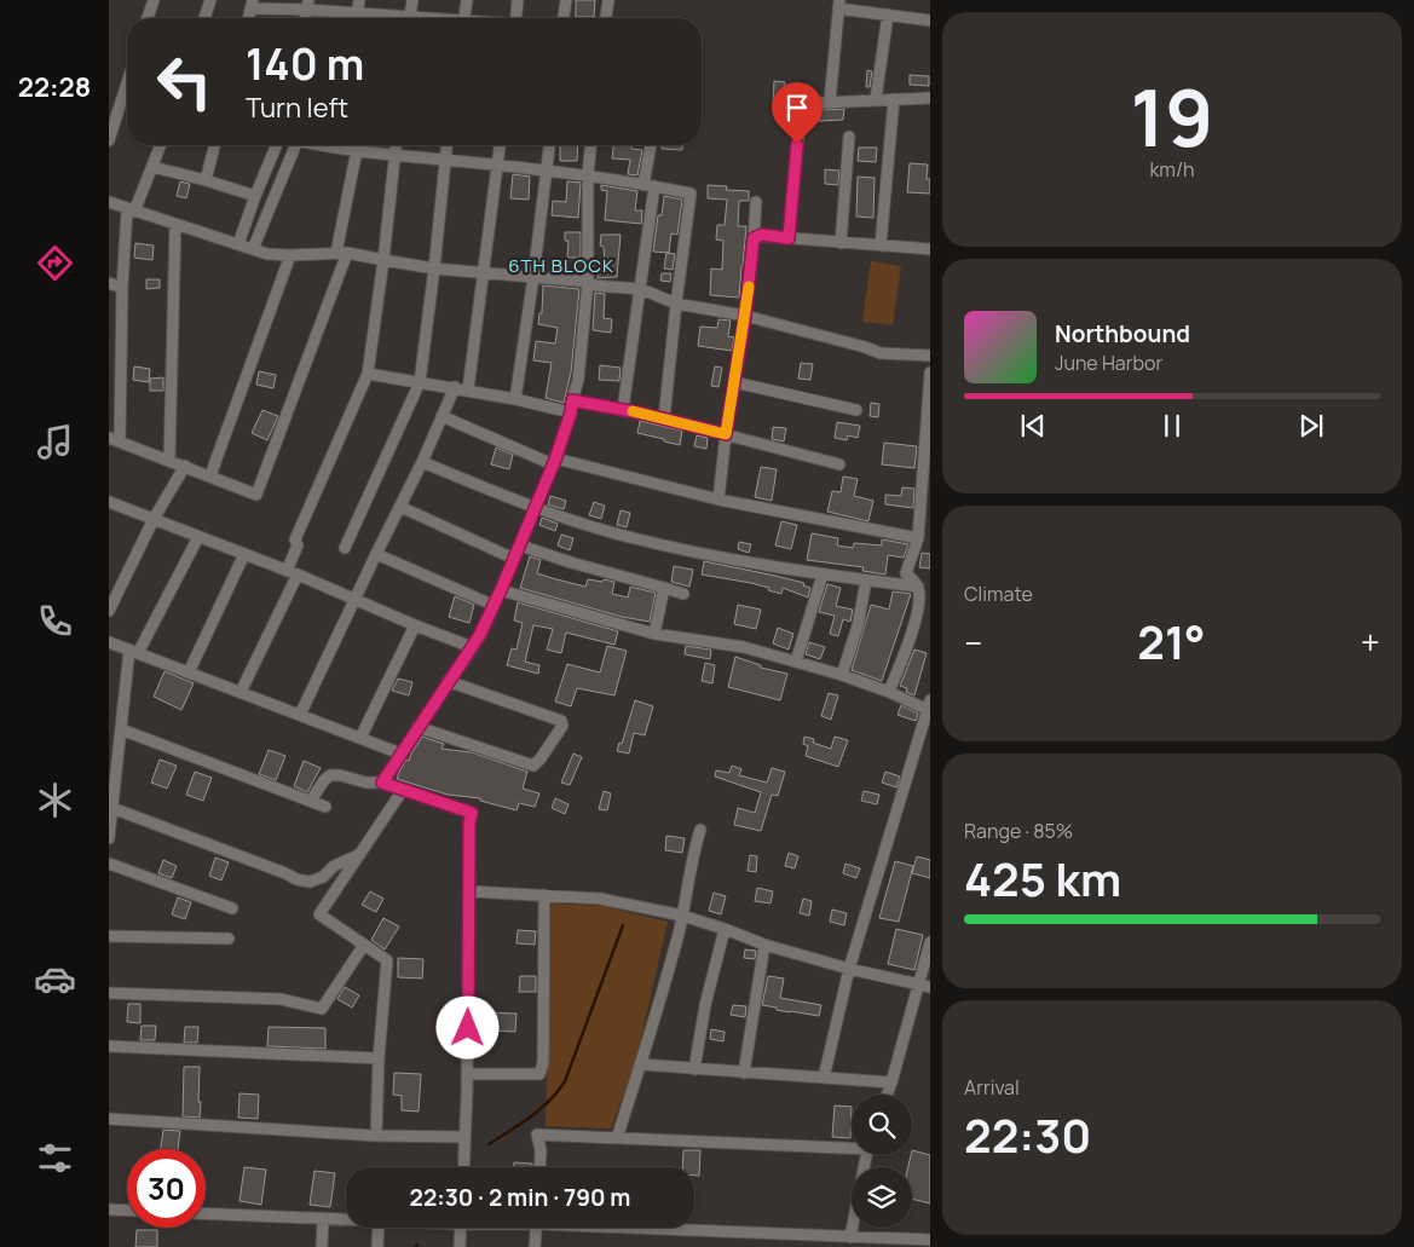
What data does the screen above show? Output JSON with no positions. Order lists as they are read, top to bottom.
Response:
{
  "districts": ["6TH BLOCK"],
  "page": {
    "tabs": "22:28",
    "tile": [
      ["19", "km/h"],
      "Climate",
      ["Range · 85%", "425 km"],
      ["Arrival", "22:30"]
    ],
    "turn": ["140 m", "Turn left"],
    "song": ["Northbound", "June Harbor"],
    "heat": ["−", "21°", "+"],
    "limit": "30",
    "trip": "22:30 · 2 min · 790 m"
  }
}
